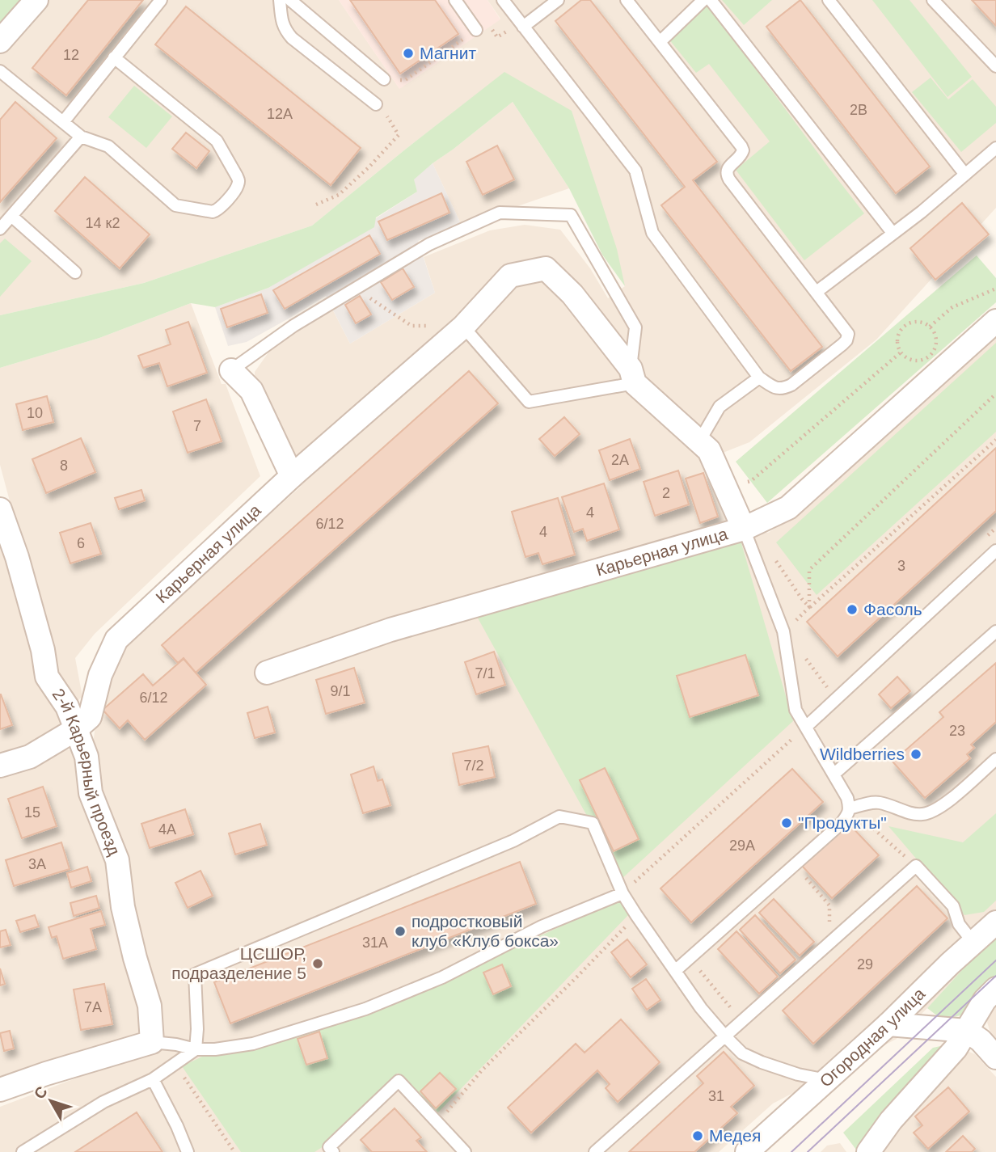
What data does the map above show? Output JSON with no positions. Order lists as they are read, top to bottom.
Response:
{
  "streets": {
    "street": ["Карьерная улица", "2-й Карьерный проезд", "Огородная улица"]
  },
  "crossings": [
    ["Карьерная улица", "2-й Карьерный проезд"]
  ],
  "places": [
    "Магнит",
    "Фасоль",
    "Wildberries",
    "\"Продукты\"",
    "подростковый клуб «Клуб бокса»",
    "ЦСШОР, подразделение 5",
    "Медея"
  ],
  "house_numbers": [
    "12",
    "2В",
    "12А",
    "14 к2",
    "10",
    "7",
    "2А",
    "8",
    "2",
    "4",
    "6/12",
    "4",
    "6",
    "3",
    "7/1",
    "9/1",
    "6/12",
    "23",
    "7/2",
    "15",
    "4А",
    "29А",
    "3А",
    "31А",
    "29",
    "7А",
    "31"
  ],
  "north": "top left"
}
